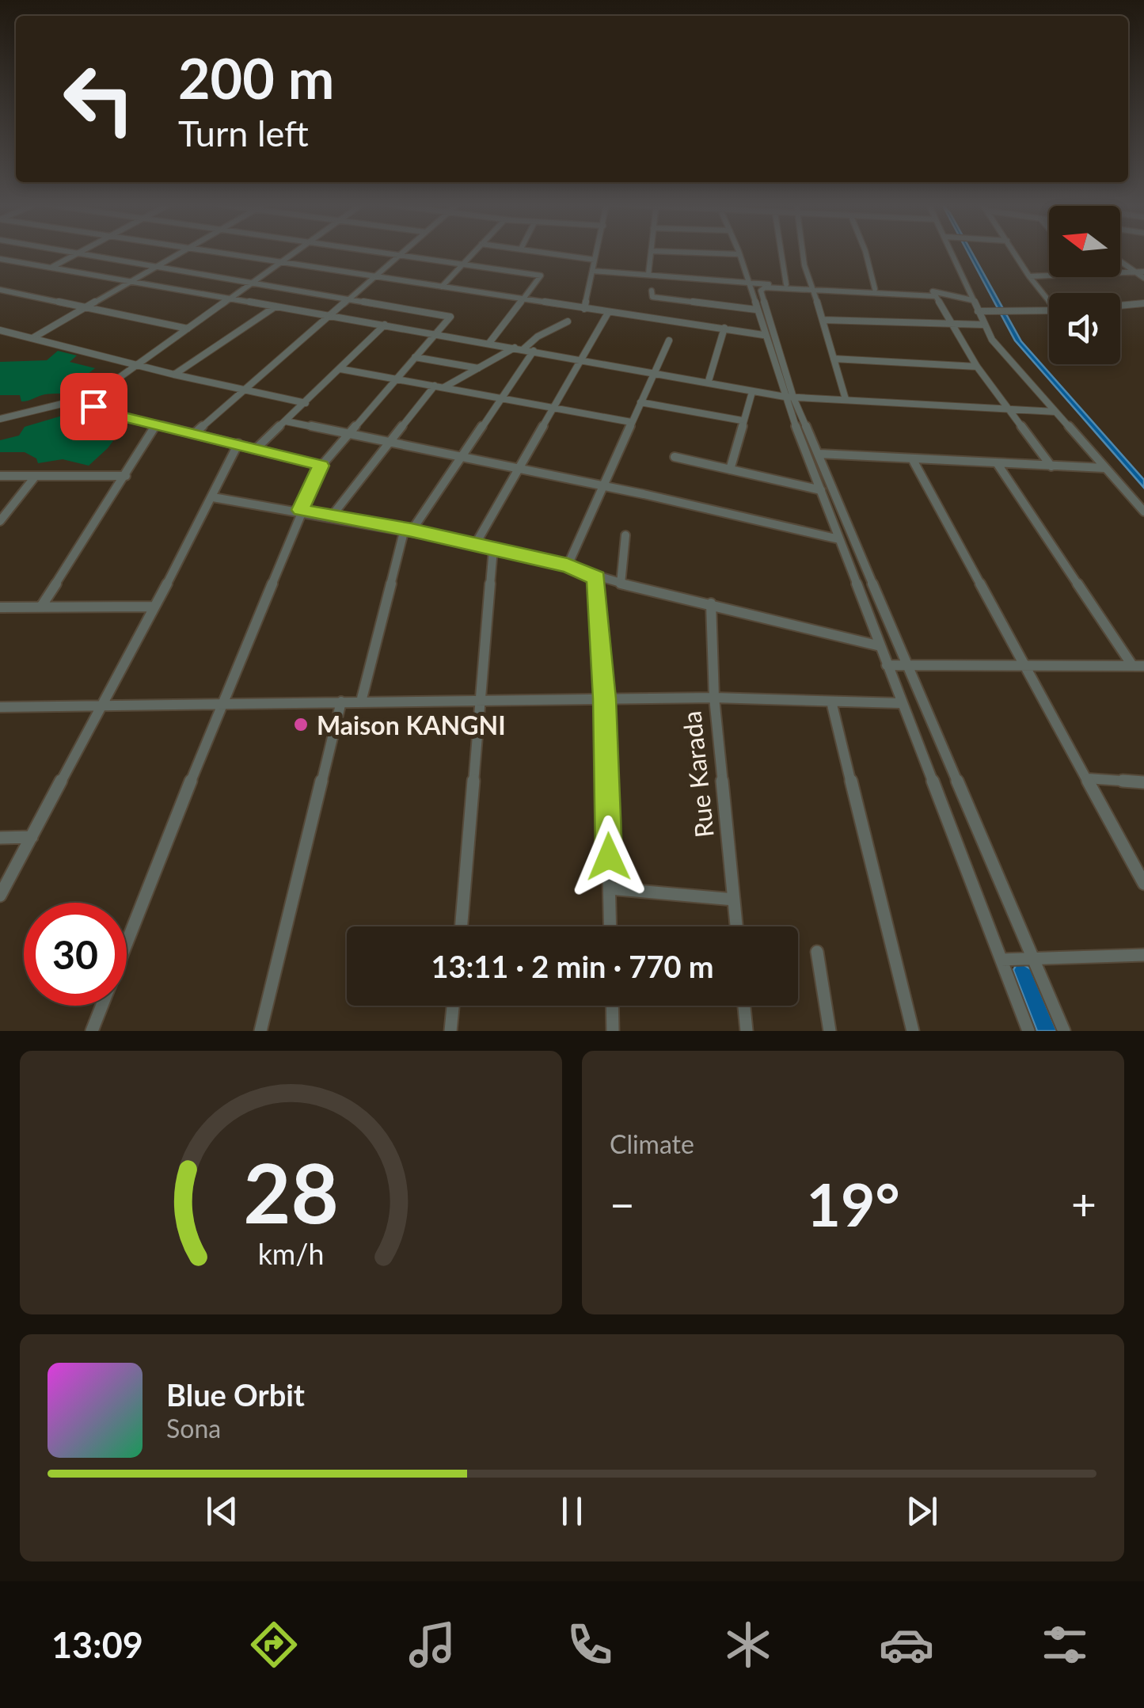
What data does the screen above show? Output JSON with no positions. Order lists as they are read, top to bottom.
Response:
{
  "streets": {
    "street": ["Rue Karada"]
  },
  "places": ["Maison KANGNI"],
  "north": "left",
  "page": {
    "turn": ["200 m", "Turn left"],
    "limit": "30",
    "trip": "13:11 · 2 min · 770 m",
    "tile": "Climate",
    "heat": ["−", "19°", "+"],
    "song": ["Blue Orbit", "Sona"],
    "tabs": "13:09",
    "gauge": ["28", "km/h"]
  }
}
